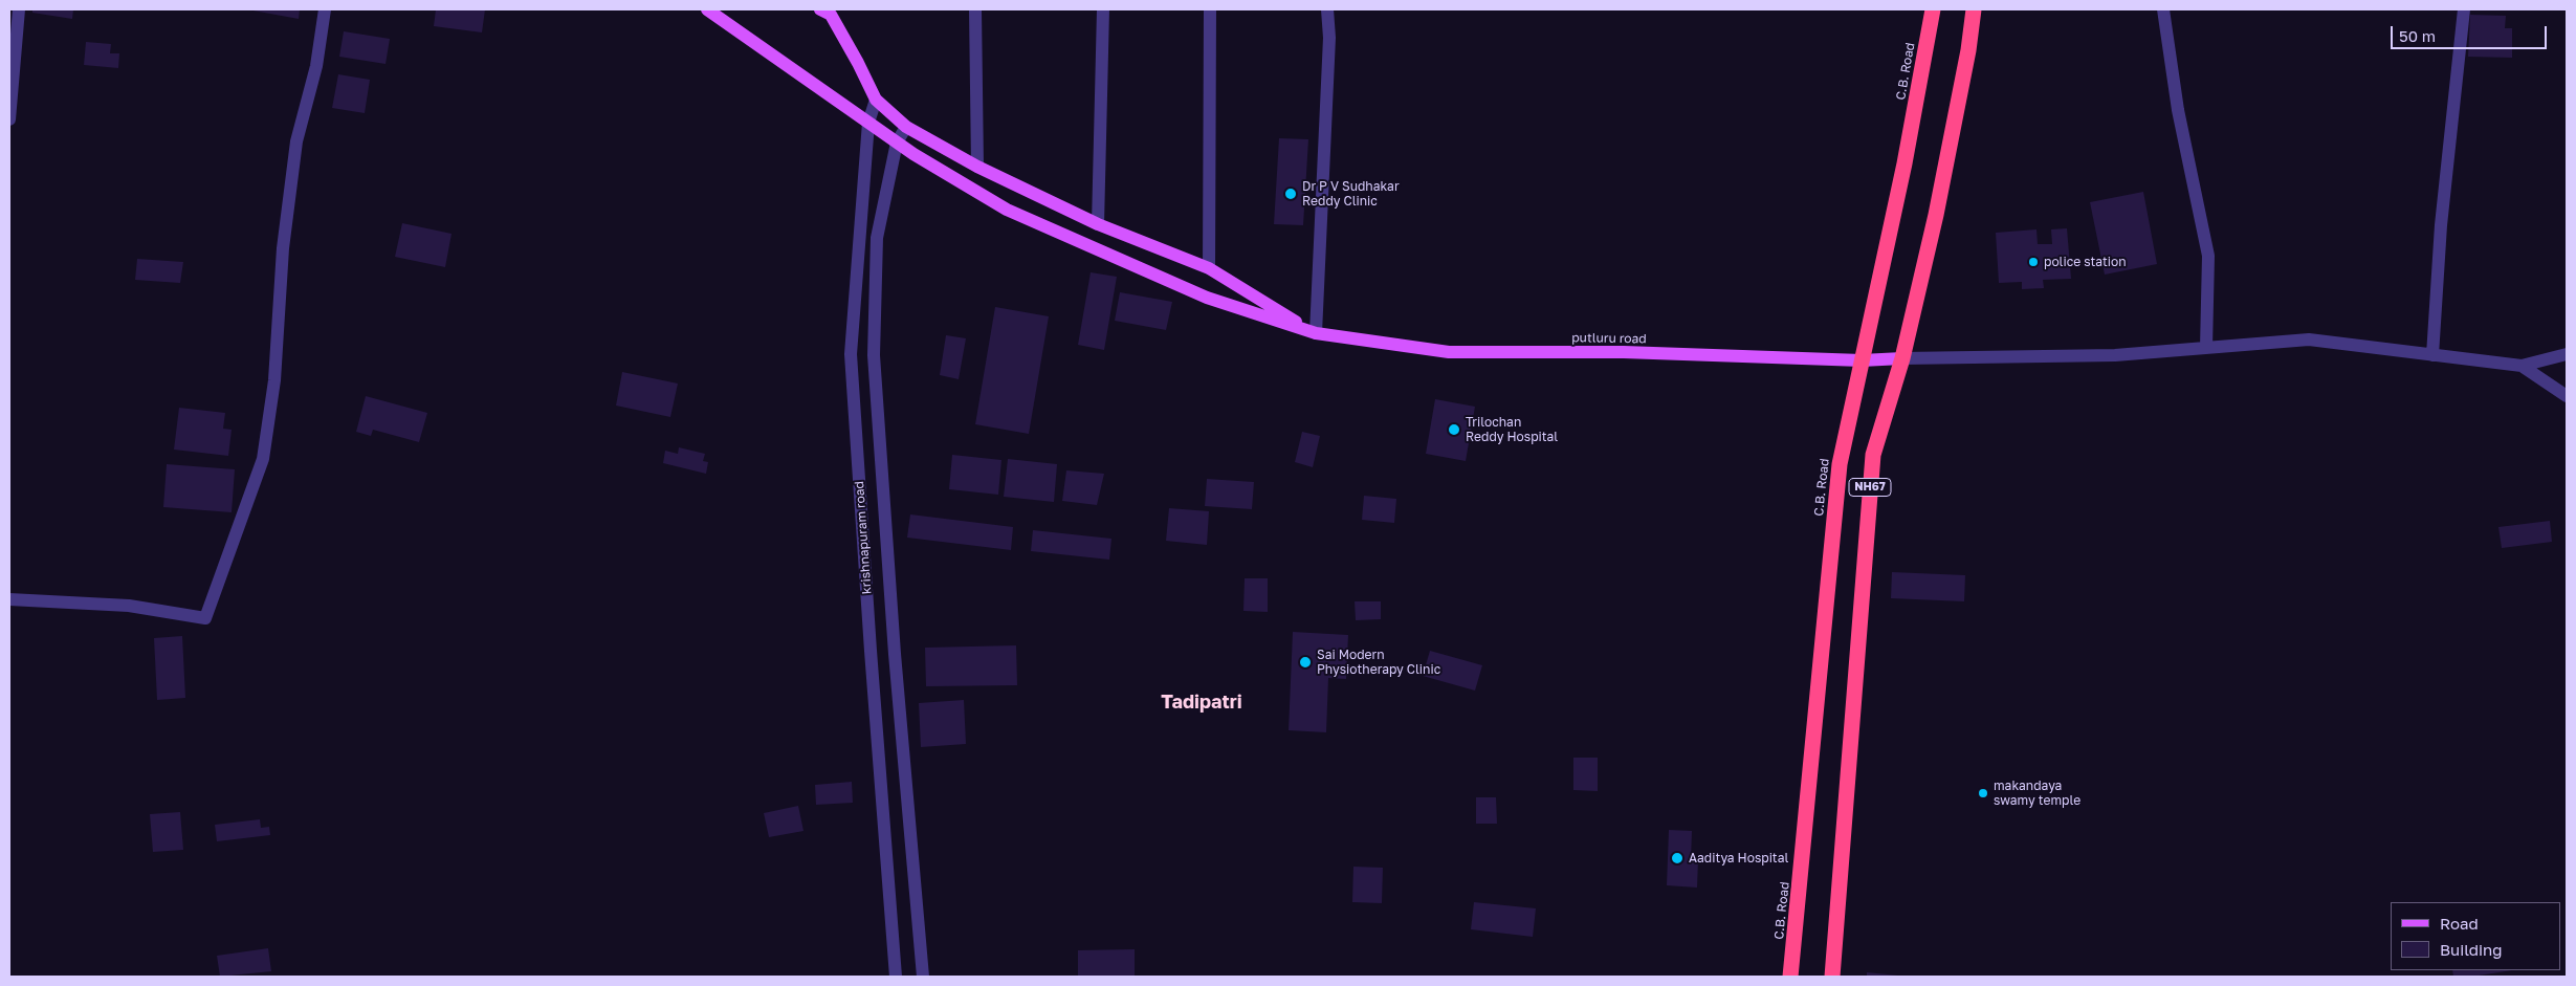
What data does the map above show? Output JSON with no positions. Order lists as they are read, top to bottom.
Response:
{
  "streets": {
    "highway": ["C.B. Road", "NH67"],
    "main road": ["putluru road"],
    "street": ["krishnapuram road"]
  },
  "crossings": [
    ["C.B. Road", "putluru road"],
    ["putluru road", "NH67"]
  ],
  "districts": ["Tadipatri"],
  "places": [
    "Dr P V Sudhakar Reddy Clinic",
    "police station",
    "Trilochan Reddy Hospital",
    "Sai Modern Physiotherapy Clinic",
    "makandaya swamy temple",
    "Aaditya Hospital"
  ],
  "legend": ["Road", "Building"],
  "scale_bar": "50 m"
}
